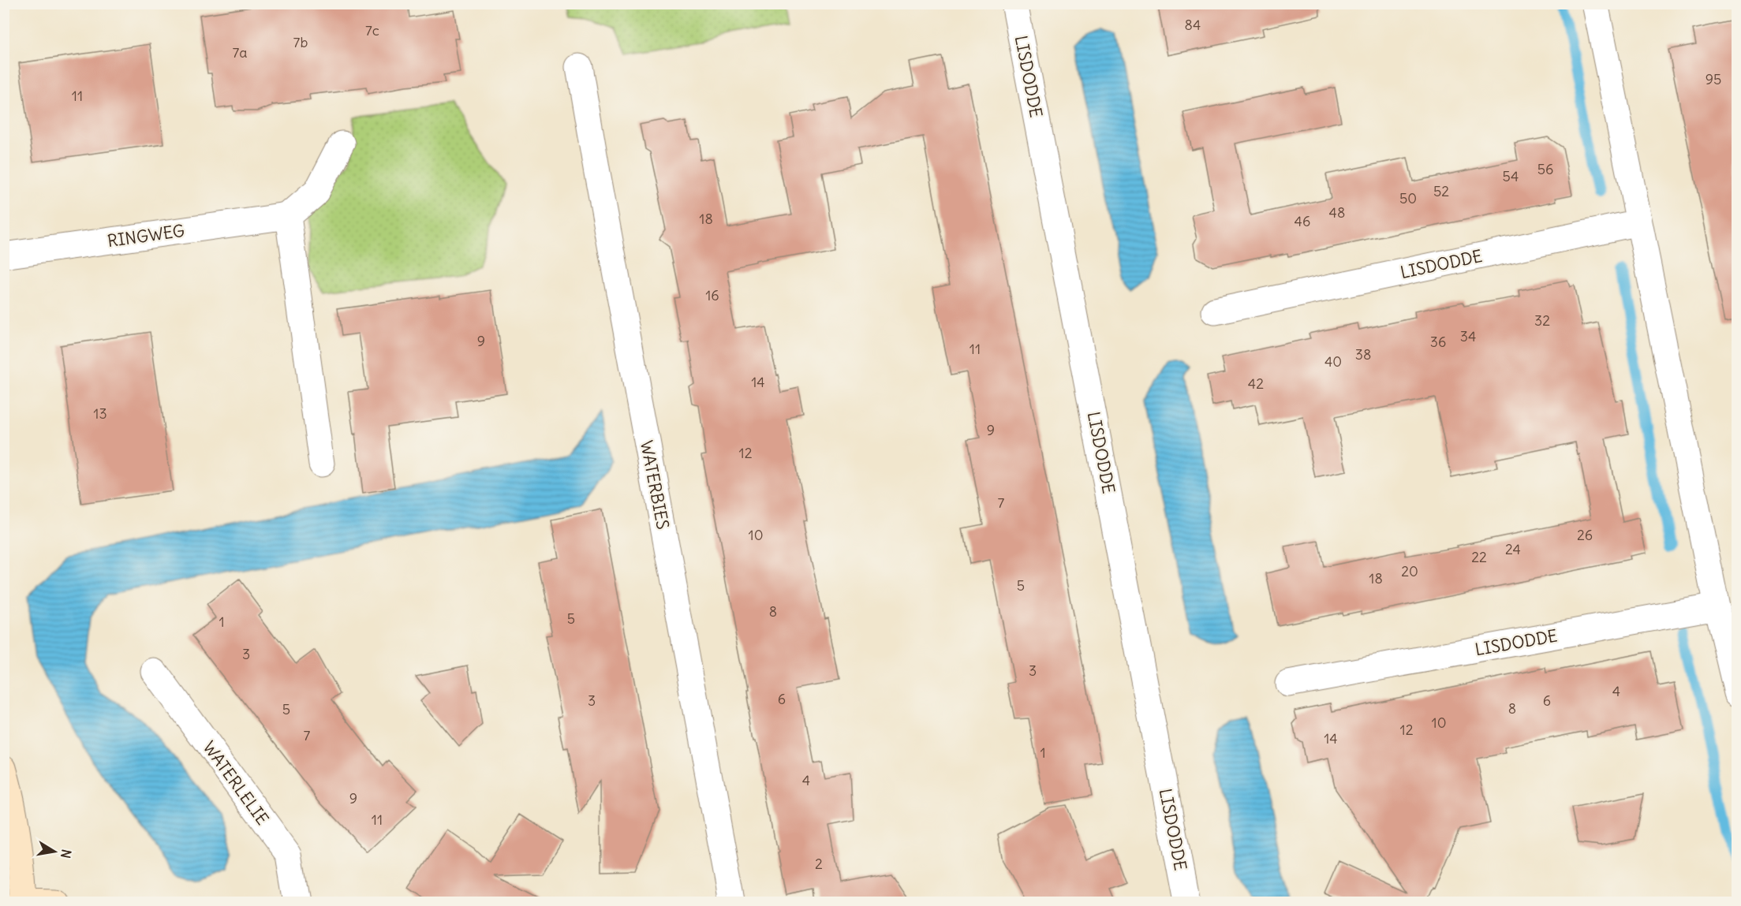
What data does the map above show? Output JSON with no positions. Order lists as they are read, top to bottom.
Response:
{
  "streets": {
    "street": [
      "LISDODDE",
      "RINGWEG",
      "WATERBIES",
      "WATERLELIE"
    ]
  },
  "house_numbers": [
    "84",
    "7c",
    "7b",
    "7a",
    "95",
    "11",
    "56",
    "54",
    "52",
    "50",
    "48",
    "18",
    "46",
    "16",
    "32",
    "34",
    "9",
    "36",
    "11",
    "38",
    "40",
    "14",
    "42",
    "13",
    "9",
    "12",
    "7",
    "10",
    "26",
    "24",
    "22",
    "20",
    "18",
    "5",
    "8",
    "5",
    "1",
    "3",
    "3",
    "4",
    "6",
    "3",
    "6",
    "8",
    "5",
    "10",
    "12",
    "7",
    "14",
    "1",
    "4",
    "9",
    "11",
    "2"
  ],
  "north": "right"
}
